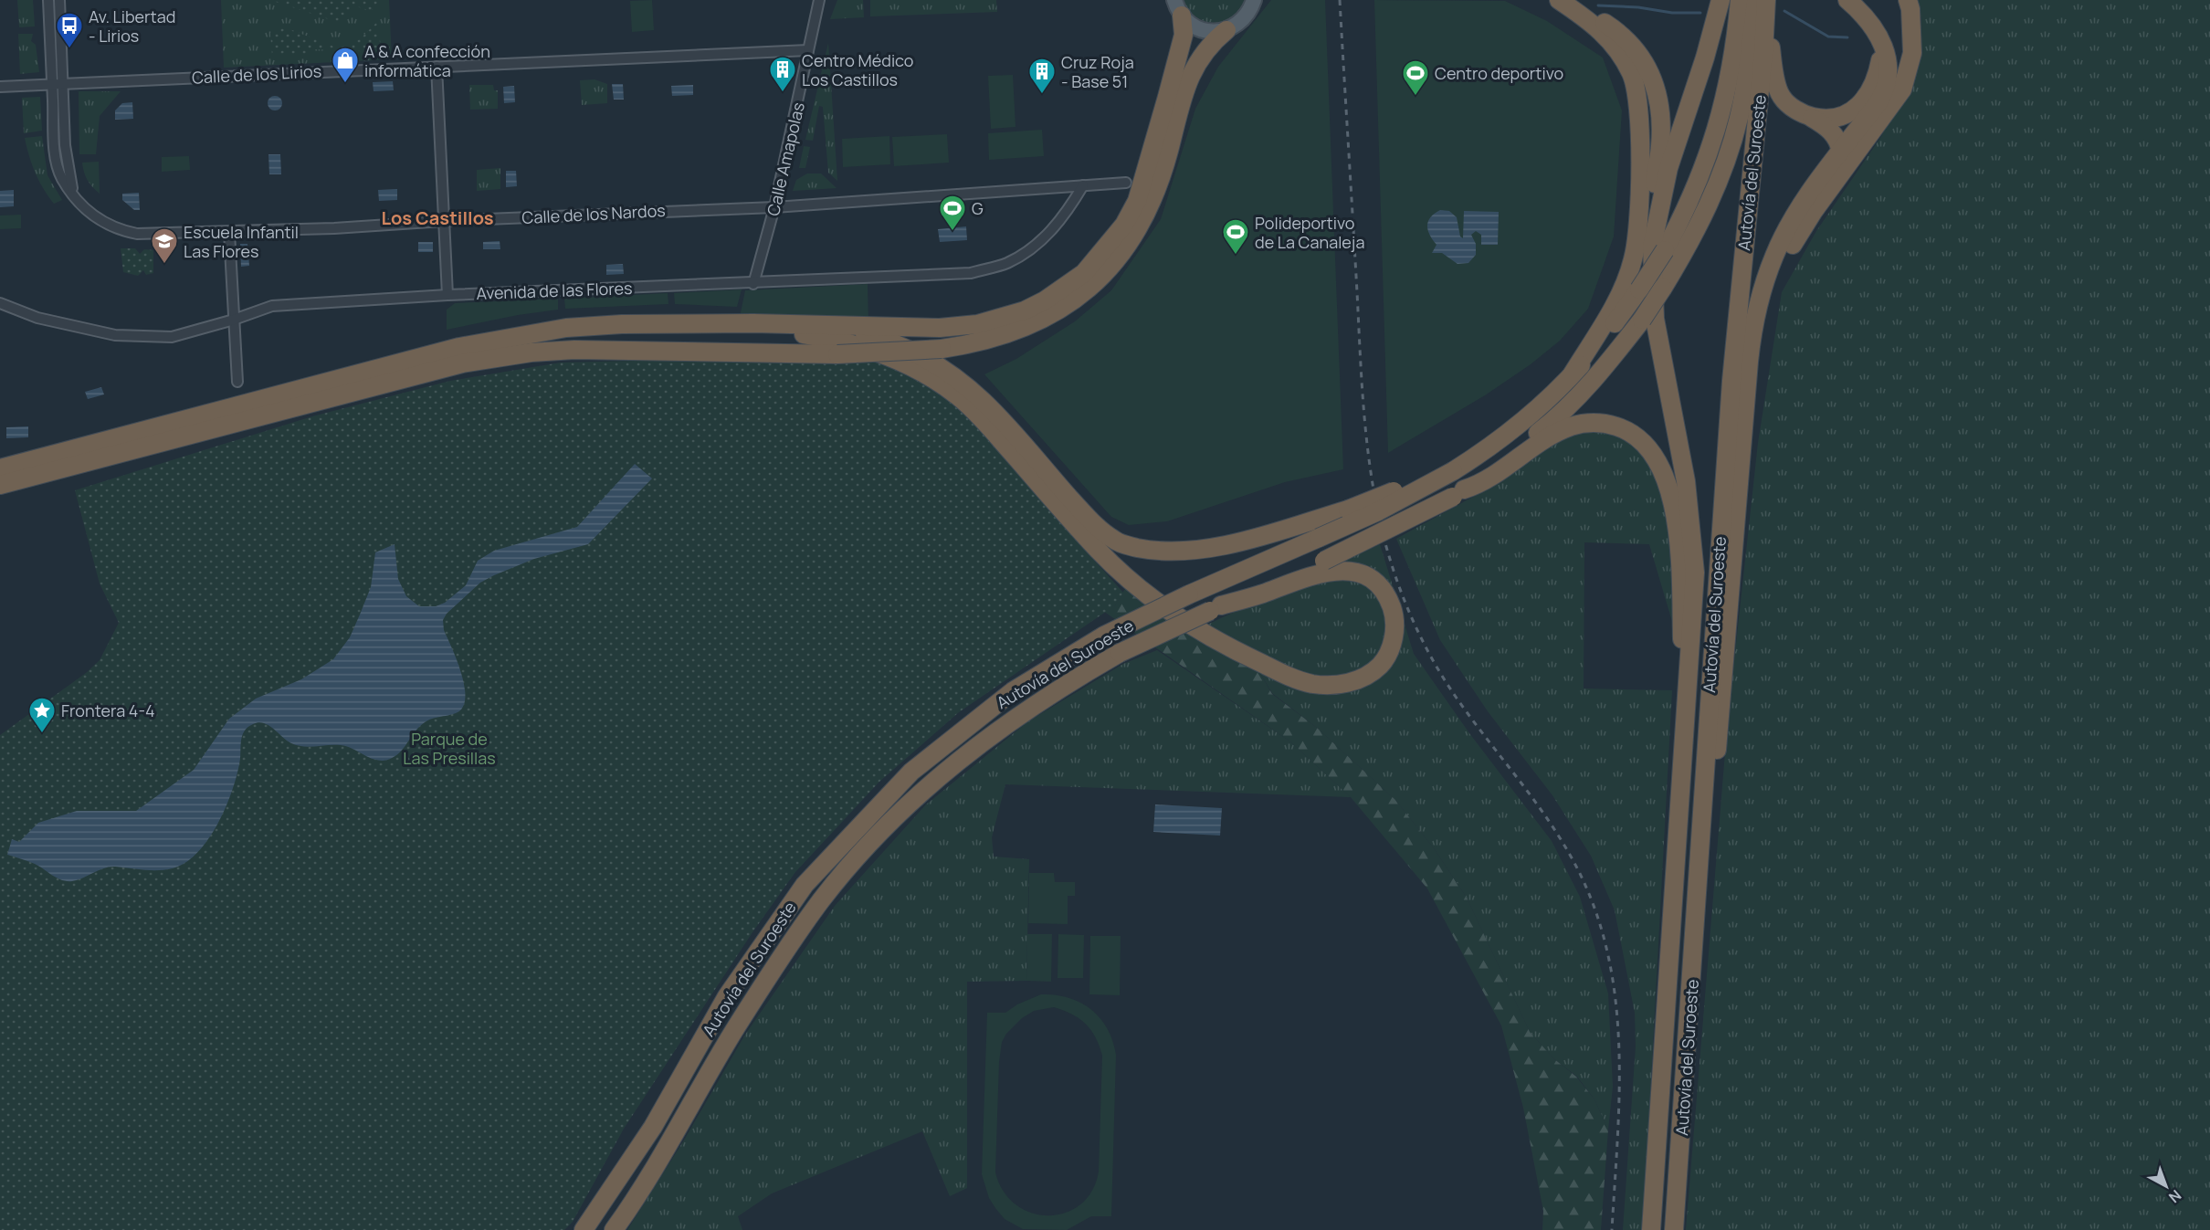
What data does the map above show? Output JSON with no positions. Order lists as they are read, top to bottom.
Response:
{
  "streets": {
    "highway": ["Autovía del Suroeste"],
    "street": [
      "Calle de los Lirios",
      "Calle Amapolas",
      "Calle de los Nardos",
      "Avenida de las Flores"
    ]
  },
  "crossings": [
    ["Calle de los Lirios", "Calle Amapolas"],
    ["Calle de los Lirios", "Calle de los Nardos"],
    ["Calle Amapolas", "Calle de los Nardos"],
    ["Calle Amapolas", "Avenida de las Flores"],
    ["Calle de los Nardos", "Avenida de las Flores"]
  ],
  "districts": ["Los Castillos"],
  "parks": ["Parque de Las Presillas"],
  "places": {
    "bus stop": ["Av. Libertad - Lirios"],
    "shop": ["A & A confección informática"],
    "building": ["Centro Médico Los Castillos", "Cruz Roja - Base 51"],
    "sports": ["Centro deportivo", "G", "Polideportivo de La Canaleja"],
    "school or university": ["Escuela Infantil Las Flores"],
    "place": ["Frontera 4-4"]
  },
  "north": "bottom right"
}
